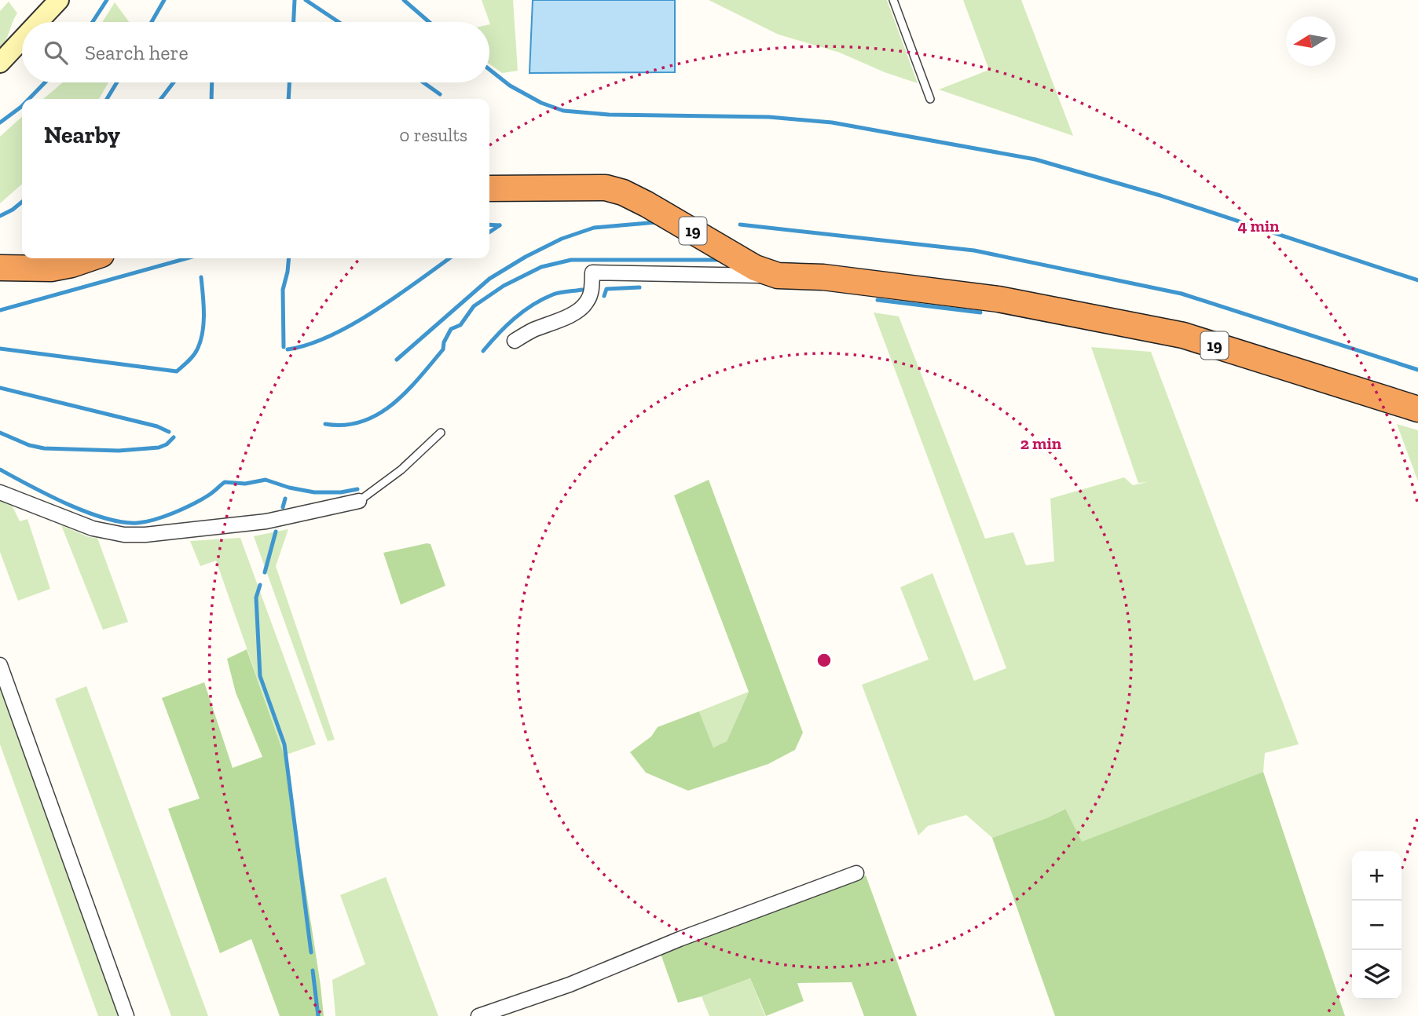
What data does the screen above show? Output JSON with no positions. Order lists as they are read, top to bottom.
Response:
{
  "streets": {
    "highway": ["19"]
  },
  "north": "left",
  "page": {
    "search": "Search here",
    "heading": ["Nearby", "0 results"],
    "map_buttons": ["+", "−"]
  },
  "rings": ["4 min", "2 min"]
}
